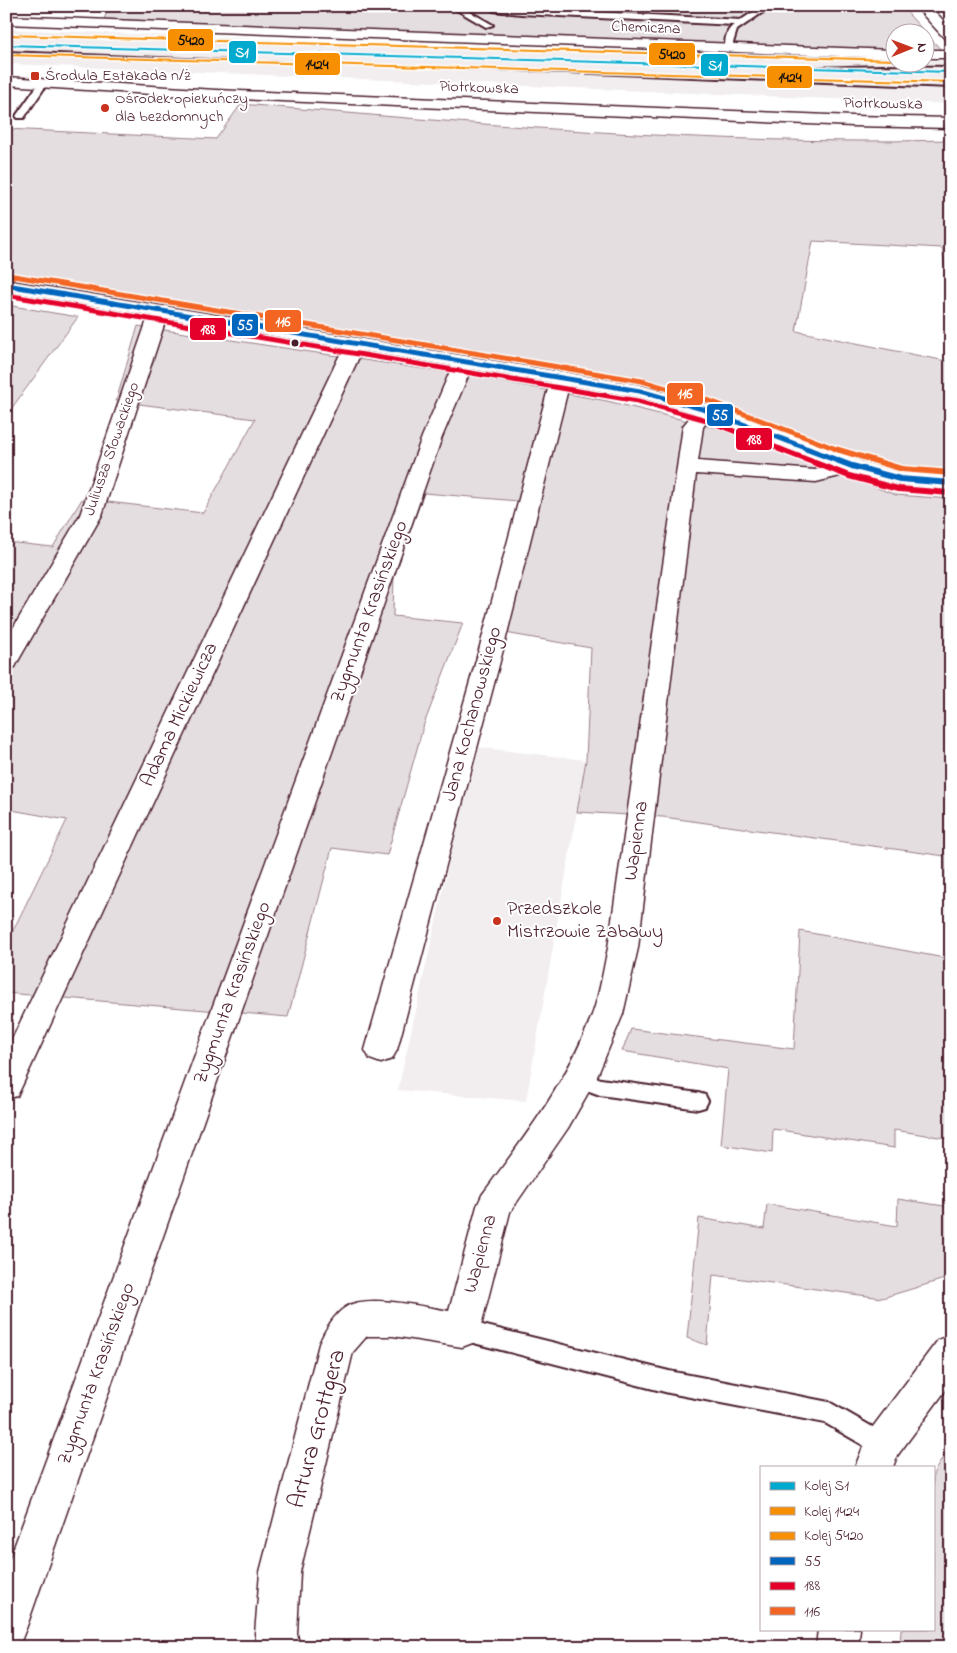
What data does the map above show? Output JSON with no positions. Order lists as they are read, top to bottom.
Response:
{
  "streets": {
    "street": [
      "Chemiczna",
      "Piotrkowska",
      "Juliusza Słowackiego",
      "Zygmunta Krasińskiego",
      "Jana Kochanowskiego",
      "Adama Mickiewicza",
      "Wapienna",
      "Artura Grottgera"
    ]
  },
  "crossings": [
    ["Wapienna", "Artura Grottgera"]
  ],
  "places": {
    "transit": ["Środula Estakada n/ż"],
    "other": ["Ośrodek opiekuńczy dla bezdomnych", "Przedszkole Mistrzowie Zabawy"]
  },
  "lines": [
    "rail line 5420",
    "rail line S1",
    "rail line 1424",
    "transit line 116",
    "transit line 55",
    "transit line 188"
  ],
  "legend": [
    "Kolej S1",
    "Kolej 1424",
    "Kolej 5420",
    "55",
    "188",
    "116"
  ],
  "north": "right"
}
